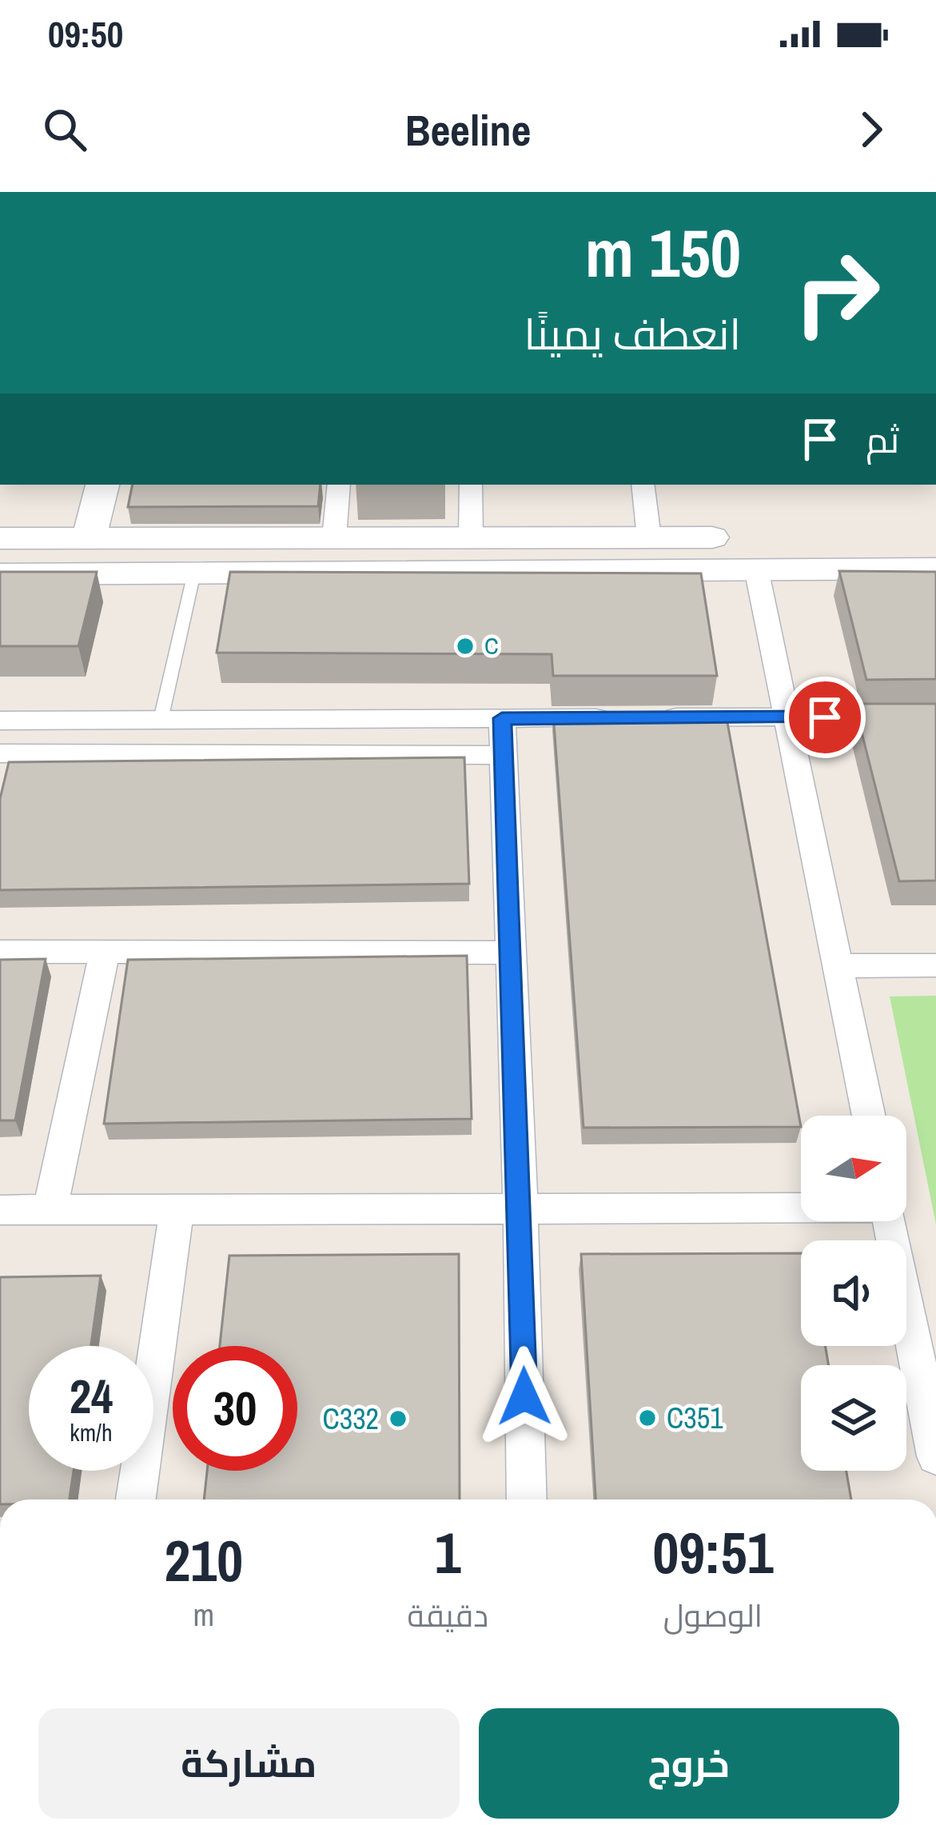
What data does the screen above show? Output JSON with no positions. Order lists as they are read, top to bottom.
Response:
{
  "places": ["C", "C351", "C332"],
  "north": "right",
  "page": {
    "status": "09:50",
    "header": "Beeline",
    "turn": ["150 m", "انعطف يمينًا"],
    "then": "ثم",
    "speed": "24 km/h",
    "limit": "30",
    "eta": [
      "09:51",
      "الوصول",
      "1",
      "دقيقة",
      "210",
      "m"
    ],
    "buttons": ["خروج", "مشاركة"]
  }
}
